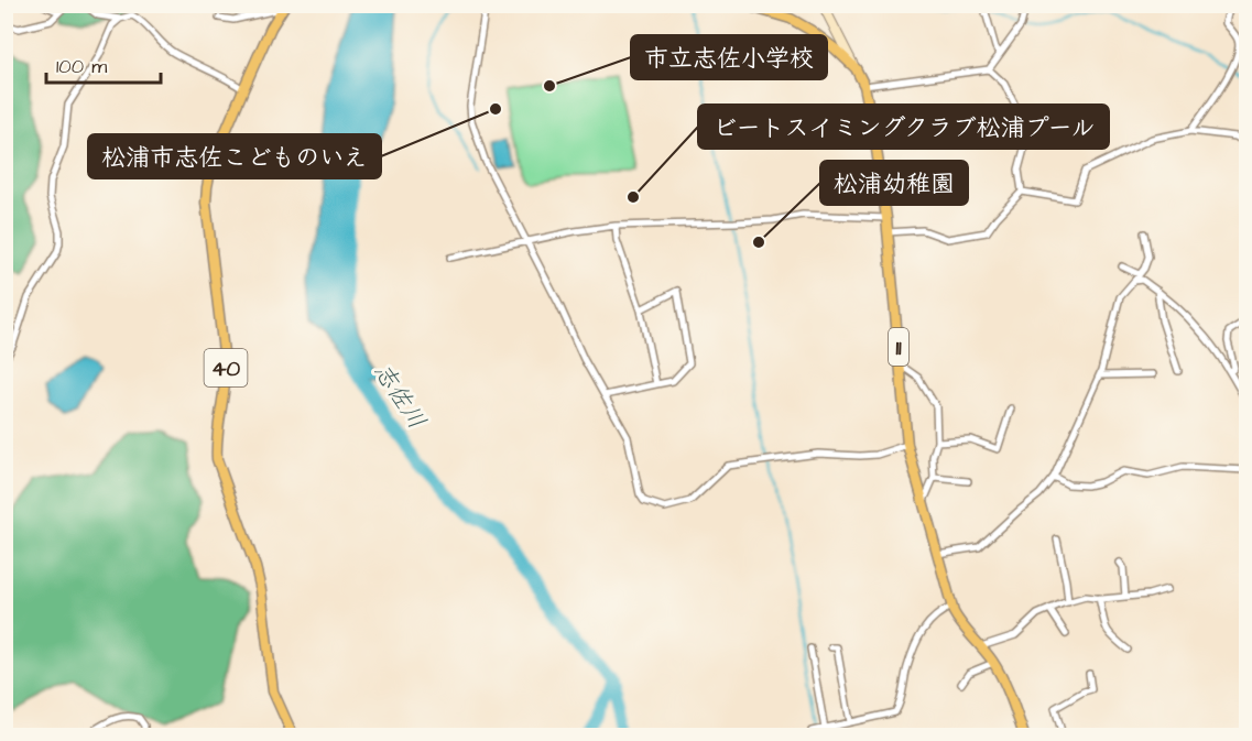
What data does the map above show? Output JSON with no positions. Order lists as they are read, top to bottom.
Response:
{
  "streets": {
    "main road": ["11", "40"]
  },
  "water": ["志佐川"],
  "places": [
    "市立志佐小学校",
    "松浦市志佐こどものいえ",
    "ビートスイミングクラブ松浦プール",
    "松浦幼稚園"
  ],
  "scale_bar": "100 m"
}
